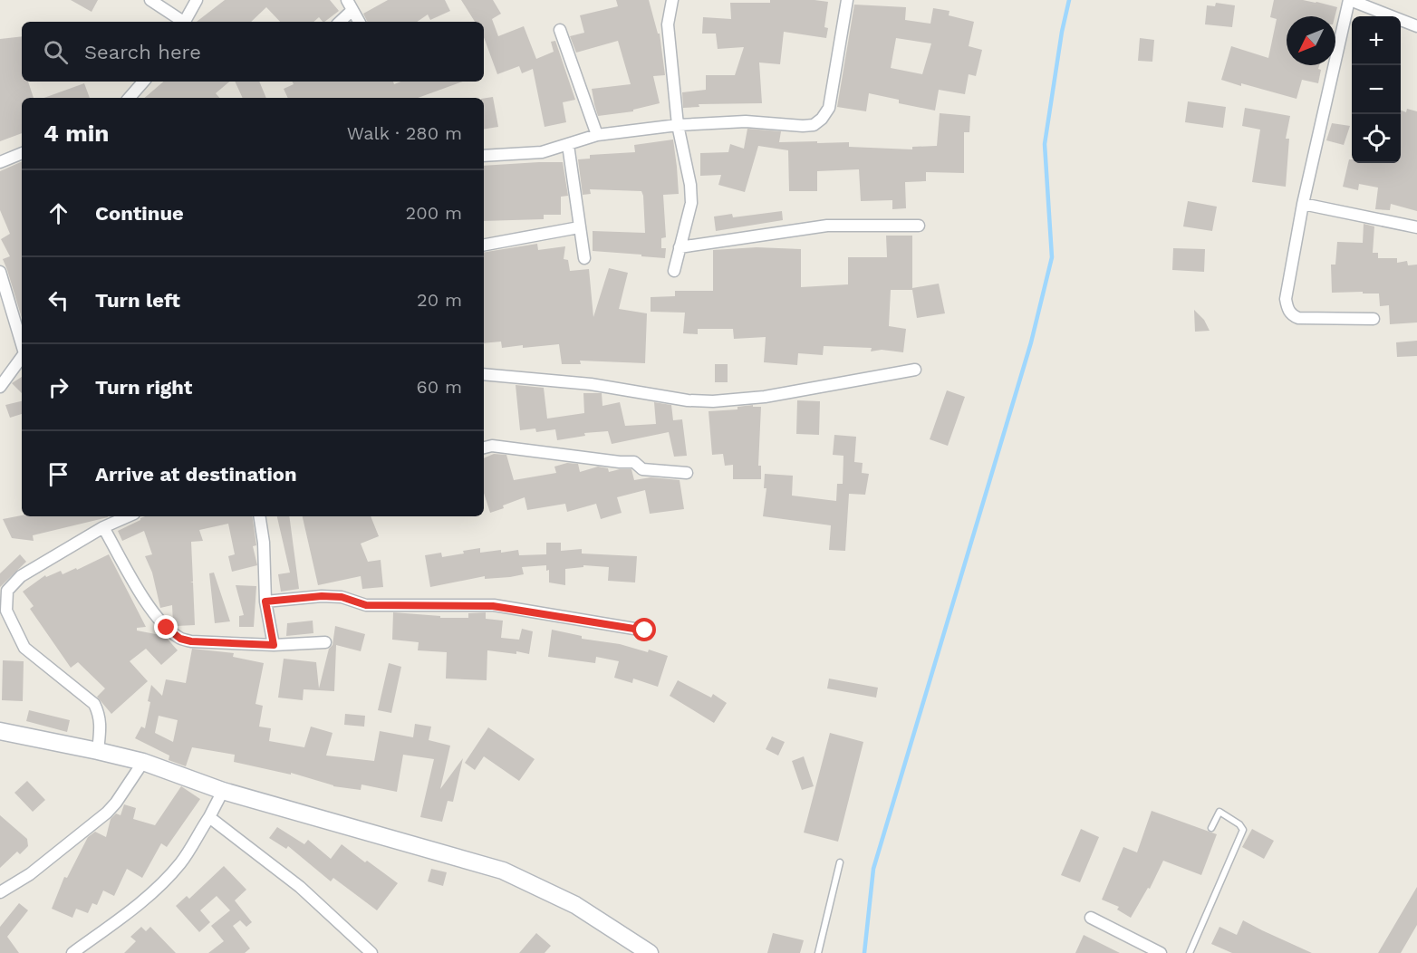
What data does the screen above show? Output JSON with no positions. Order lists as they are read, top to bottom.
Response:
{
  "north": "bottom left",
  "page": {
    "map_buttons": ["+", "−"],
    "search": "Search here",
    "heading": ["4 min", "Walk · 280 m"],
    "list": [
      ["Continue", "200 m"],
      ["Turn left", "20 m"],
      ["Turn right", "60 m"],
      "Arrive at destination"
    ]
  }
}
